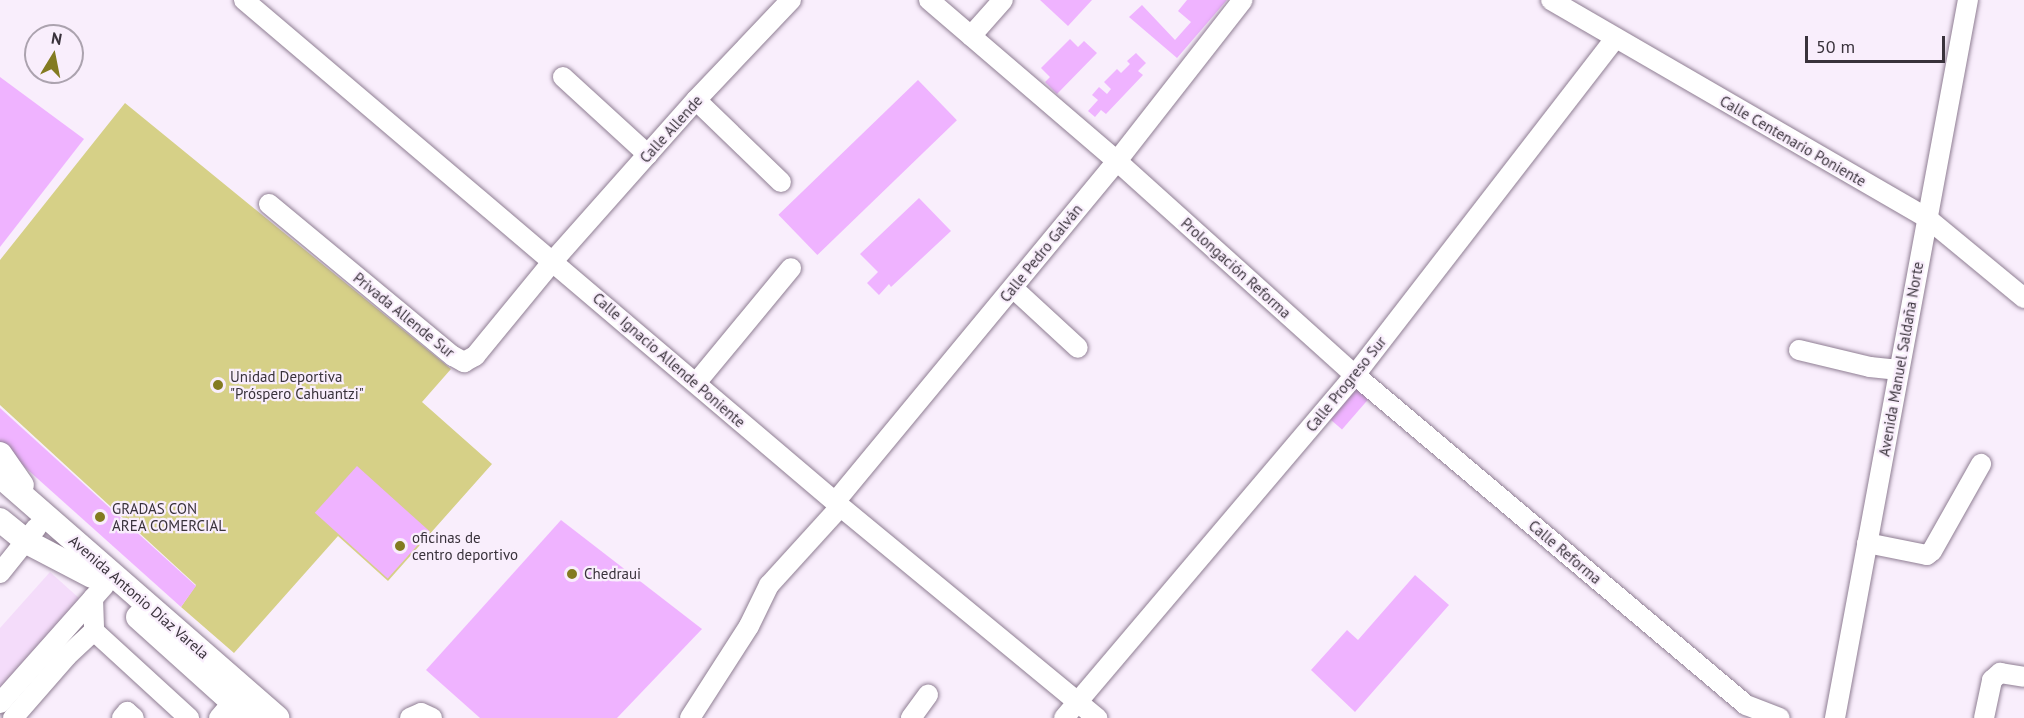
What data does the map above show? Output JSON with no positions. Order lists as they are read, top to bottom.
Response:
{
  "streets": {
    "main road": ["Avenida Antonio Díaz Varela"],
    "street": [
      "Calle Allende",
      "Calle Centenario Poniente",
      "Calle Pedro Galván",
      "Prolongación Reforma",
      "Privada Allende Sur",
      "Avenida Manuel Saldaña Norte",
      "Calle Ignacio Allende Poniente",
      "Calle Progreso Sur",
      "Calle Reforma"
    ]
  },
  "crossings": [
    ["Calle Allende", "Privada Allende Sur"],
    ["Calle Allende", "Calle Ignacio Allende Poniente"],
    ["Calle Centenario Poniente", "Avenida Manuel Saldaña Norte"],
    ["Calle Centenario Poniente", "Calle Progreso Sur"],
    ["Calle Pedro Galván", "Prolongación Reforma"],
    ["Calle Pedro Galván", "Calle Ignacio Allende Poniente"],
    ["Prolongación Reforma", "Calle Progreso Sur"],
    ["Prolongación Reforma", "Calle Reforma"],
    ["Privada Allende Sur", "Calle Ignacio Allende Poniente"],
    ["Calle Ignacio Allende Poniente", "Calle Progreso Sur"],
    ["Calle Progreso Sur", "Calle Reforma"]
  ],
  "places": [
    "Unidad Deportiva \"Próspero Cahuantzi\"",
    "GRADAS CON AREA COMERCIAL",
    "oficinas de centro deportivo",
    "Chedraui"
  ],
  "scale_bar": "50 m",
  "north": "top"
}
